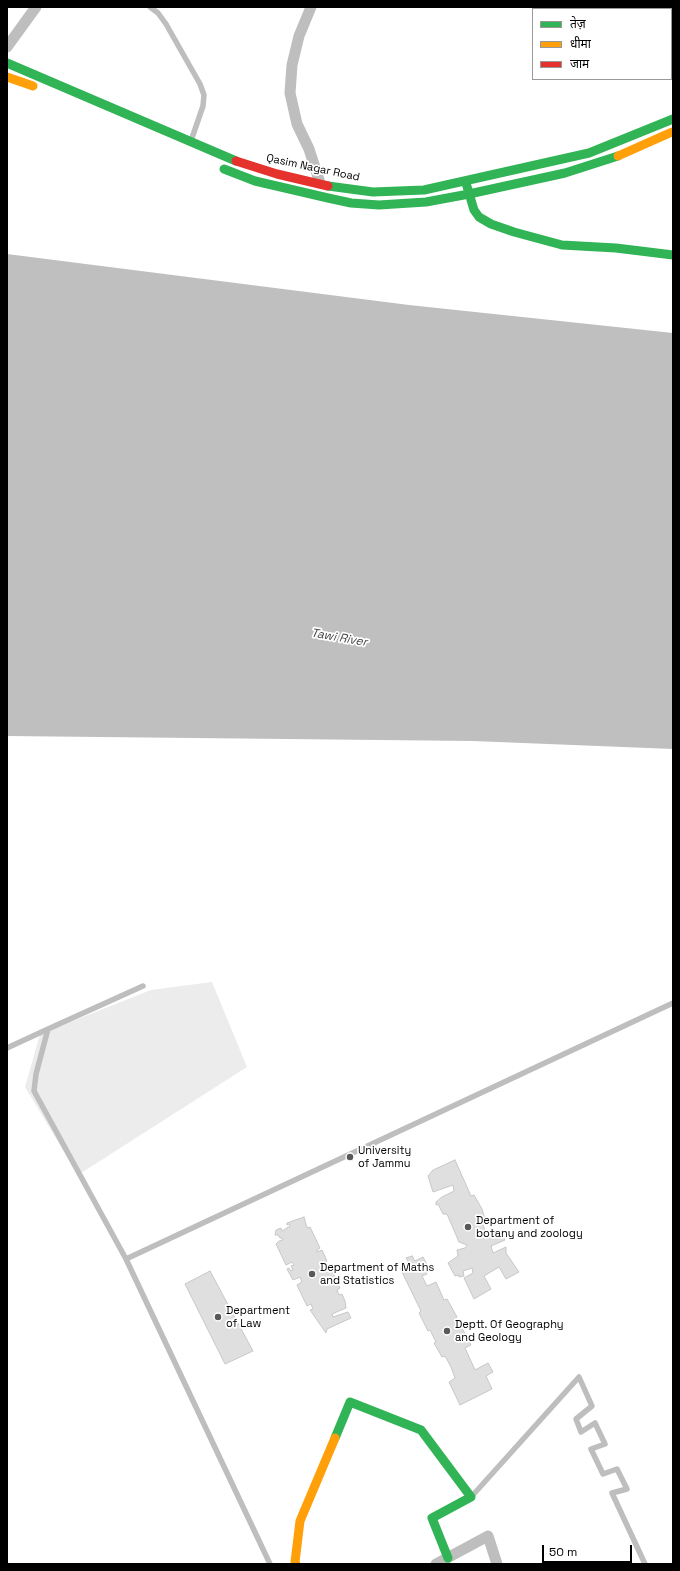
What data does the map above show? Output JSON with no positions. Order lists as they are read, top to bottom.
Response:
{
  "streets": {
    "main road": ["Qasim Nagar Road"]
  },
  "water": ["Tawi River"],
  "places": [
    "University of Jammu",
    "Department of botany and zoology",
    "Department of Maths and Statistics",
    "Department of Law",
    "Deptt. Of Geography and Geology"
  ],
  "legend": ["तेज़", "धीमा", "जाम"],
  "scale_bar": "50 m"
}
